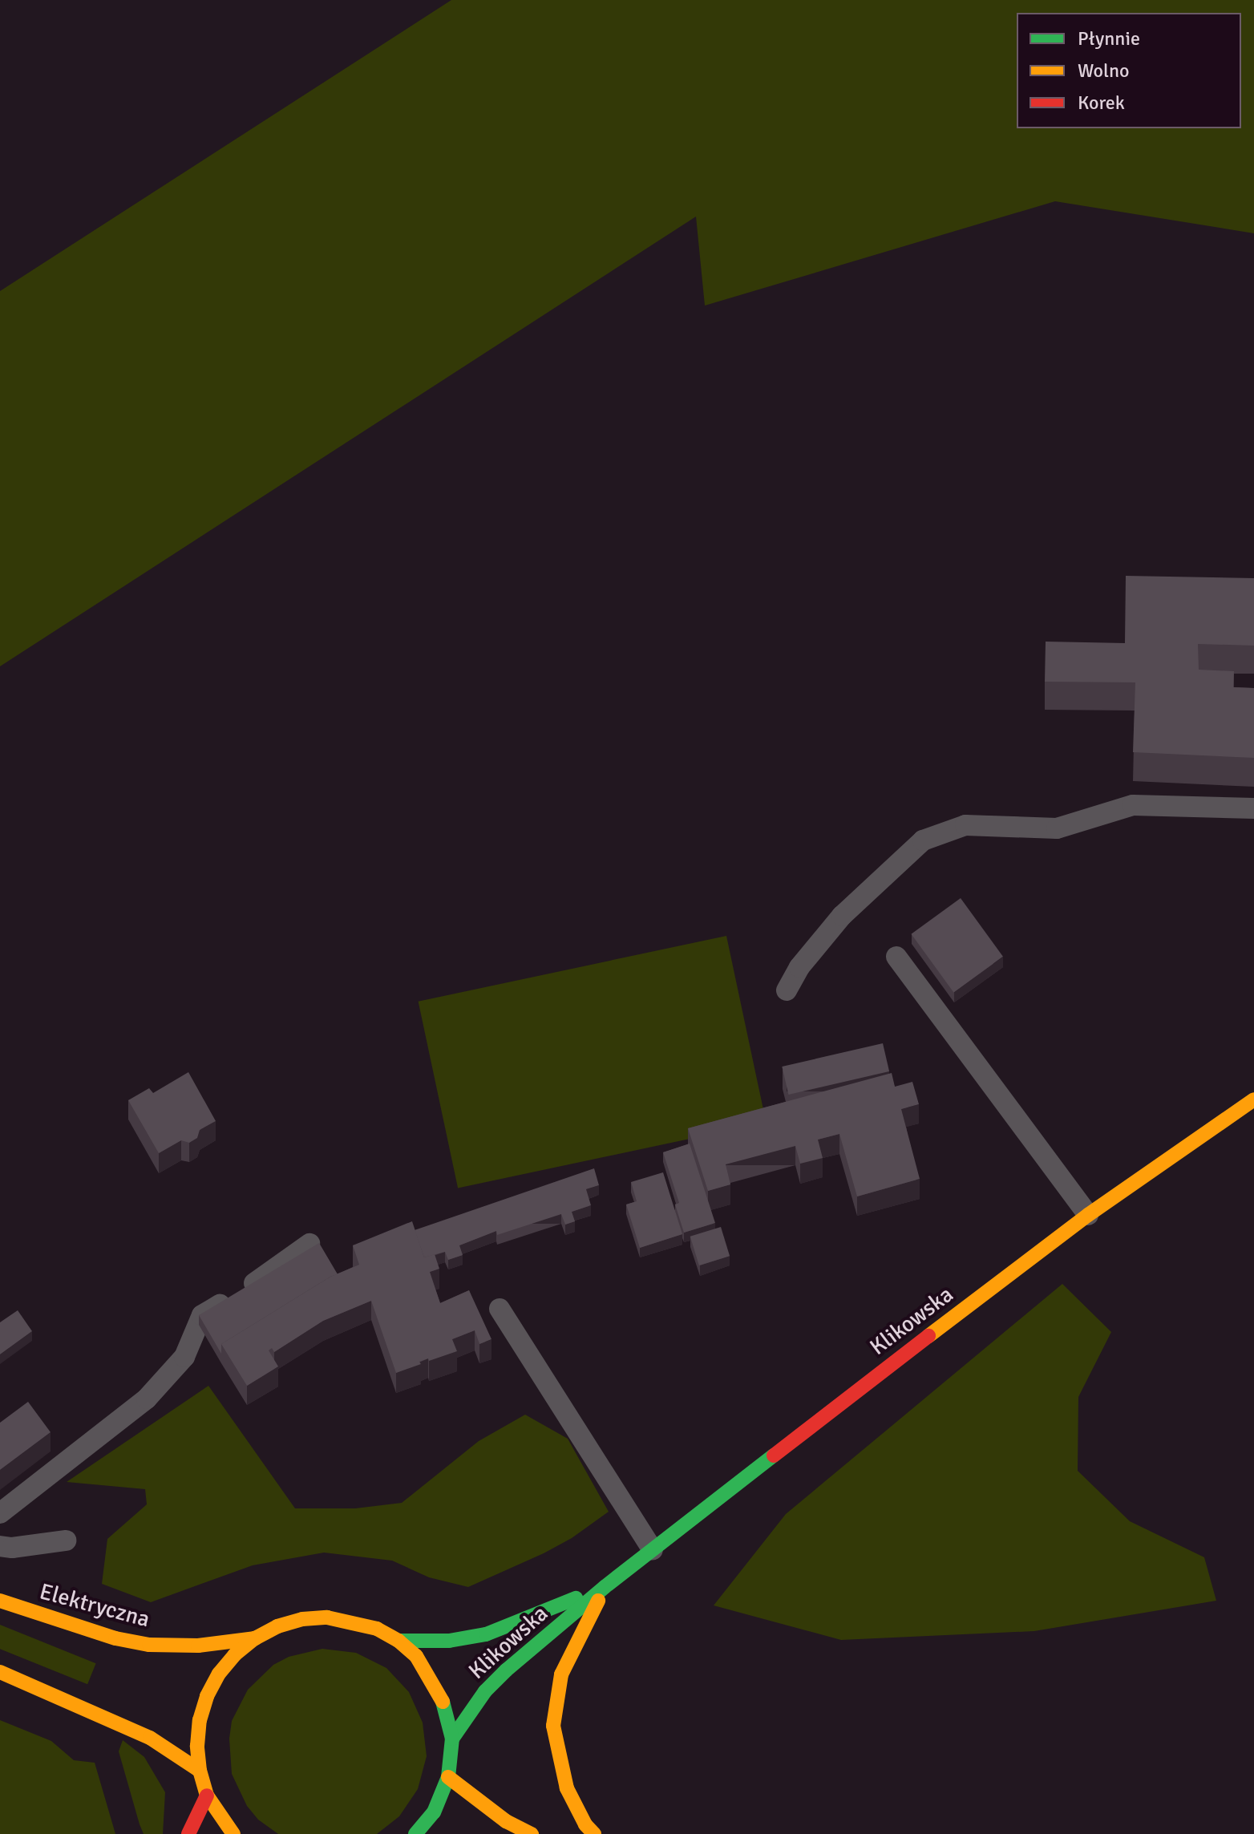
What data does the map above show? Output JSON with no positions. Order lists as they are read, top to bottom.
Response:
{
  "streets": {
    "street": ["Klikowska", "Elektryczna"]
  },
  "legend": ["Płynnie", "Wolno", "Korek"]
}
